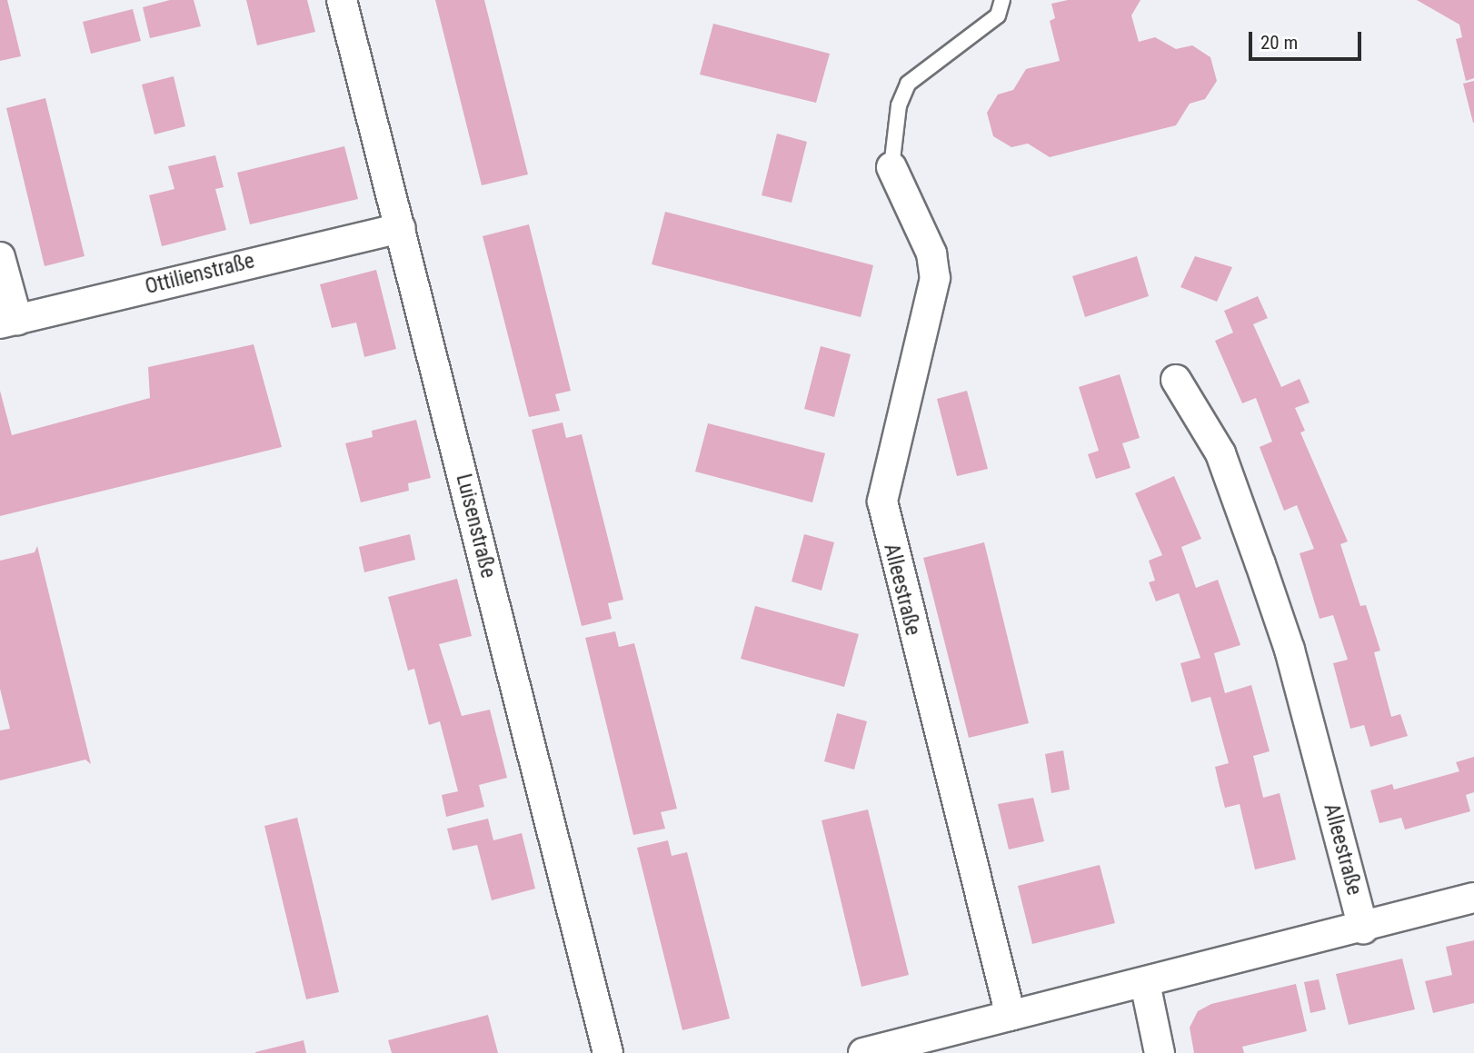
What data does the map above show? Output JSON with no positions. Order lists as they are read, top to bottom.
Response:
{
  "streets": {
    "street": ["Ottilienstraße", "Luisenstraße", "Alleestraße"]
  },
  "crossings": [
    ["Ottilienstraße", "Luisenstraße"]
  ],
  "scale_bar": "20 m"
}
